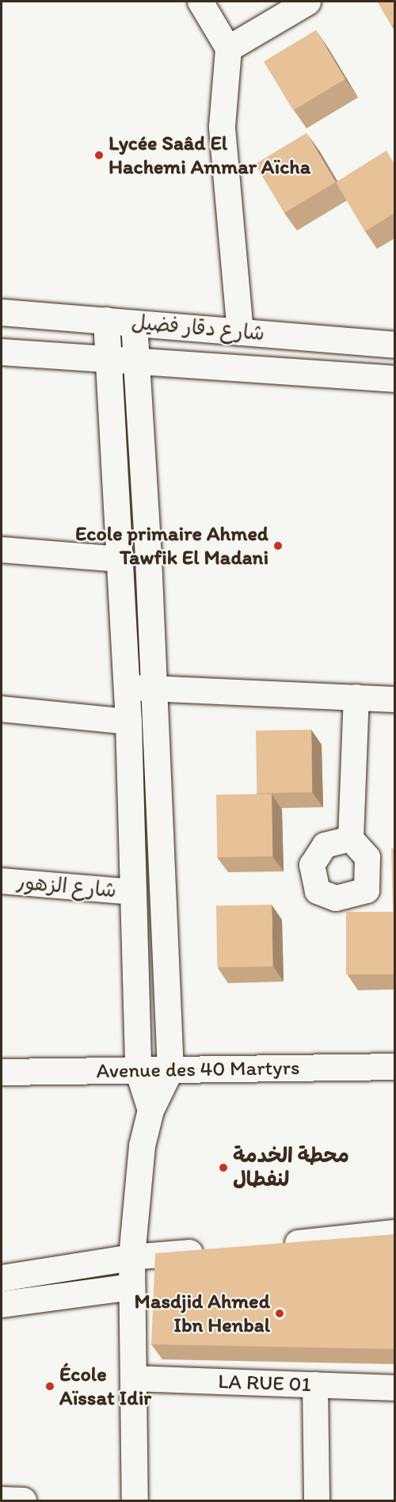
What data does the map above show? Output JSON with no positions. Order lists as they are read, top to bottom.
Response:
{
  "streets": {
    "street": [
      "شارع دقار فضيل",
      "شارع الزهور",
      "Avenue des 40 Martyrs",
      "LA RUE 01"
    ]
  },
  "places": [
    "Lycée Saâd El Hachemi Ammar Aïcha",
    "Ecole primaire Ahmed Tawfik El Madani",
    "محطة الخدمة لنفطال",
    "Masdjid Ahmed Ibn Henbal",
    "École Aïssat Idir"
  ]
}
